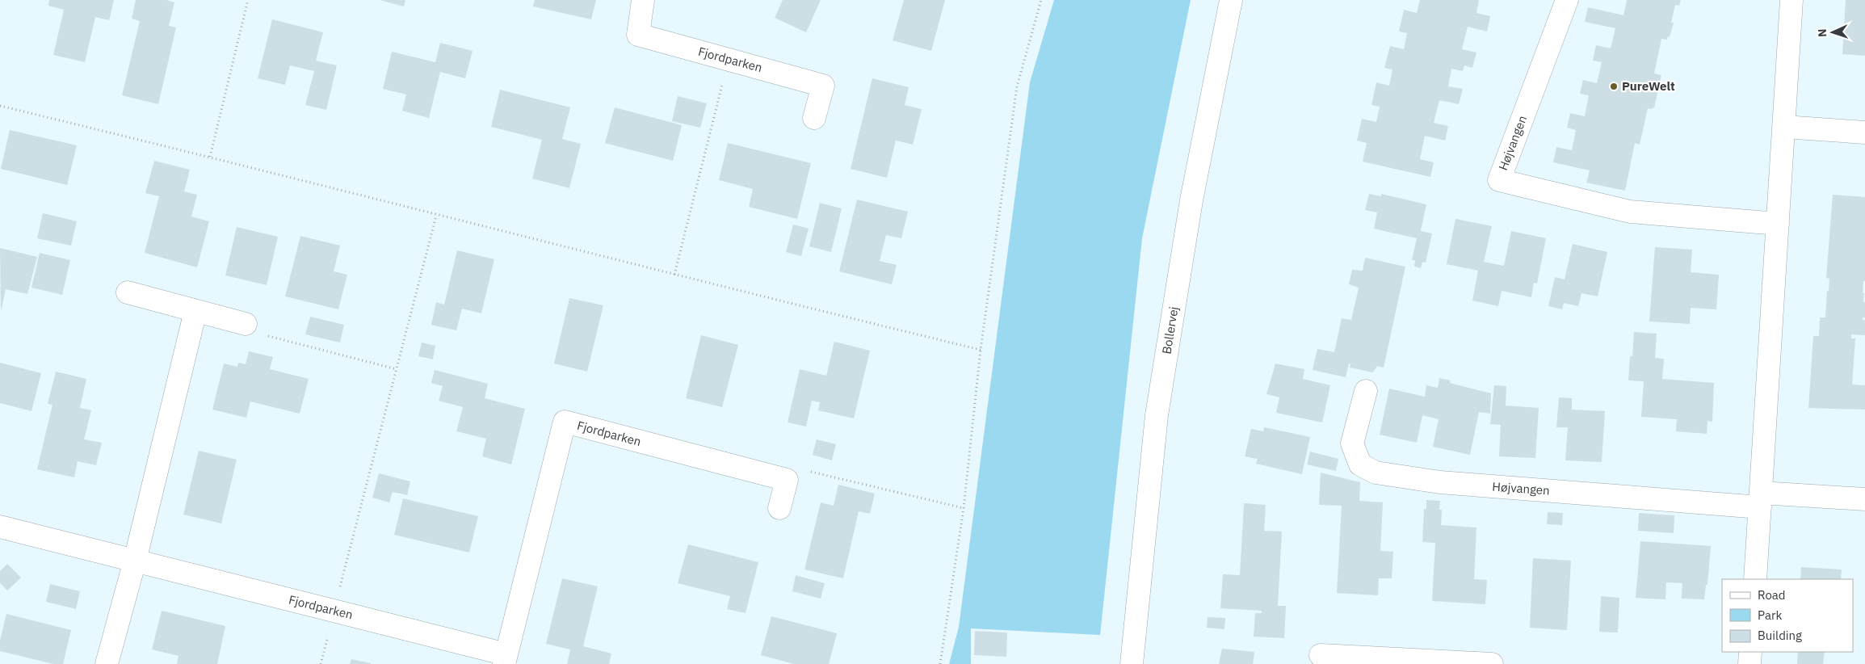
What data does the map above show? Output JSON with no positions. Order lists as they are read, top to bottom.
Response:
{
  "streets": {
    "street": ["Fjordparken", "Højvangen", "Bollervej"]
  },
  "places": ["PureWelt"],
  "legend": ["Road", "Park", "Building"],
  "north": "left"
}
